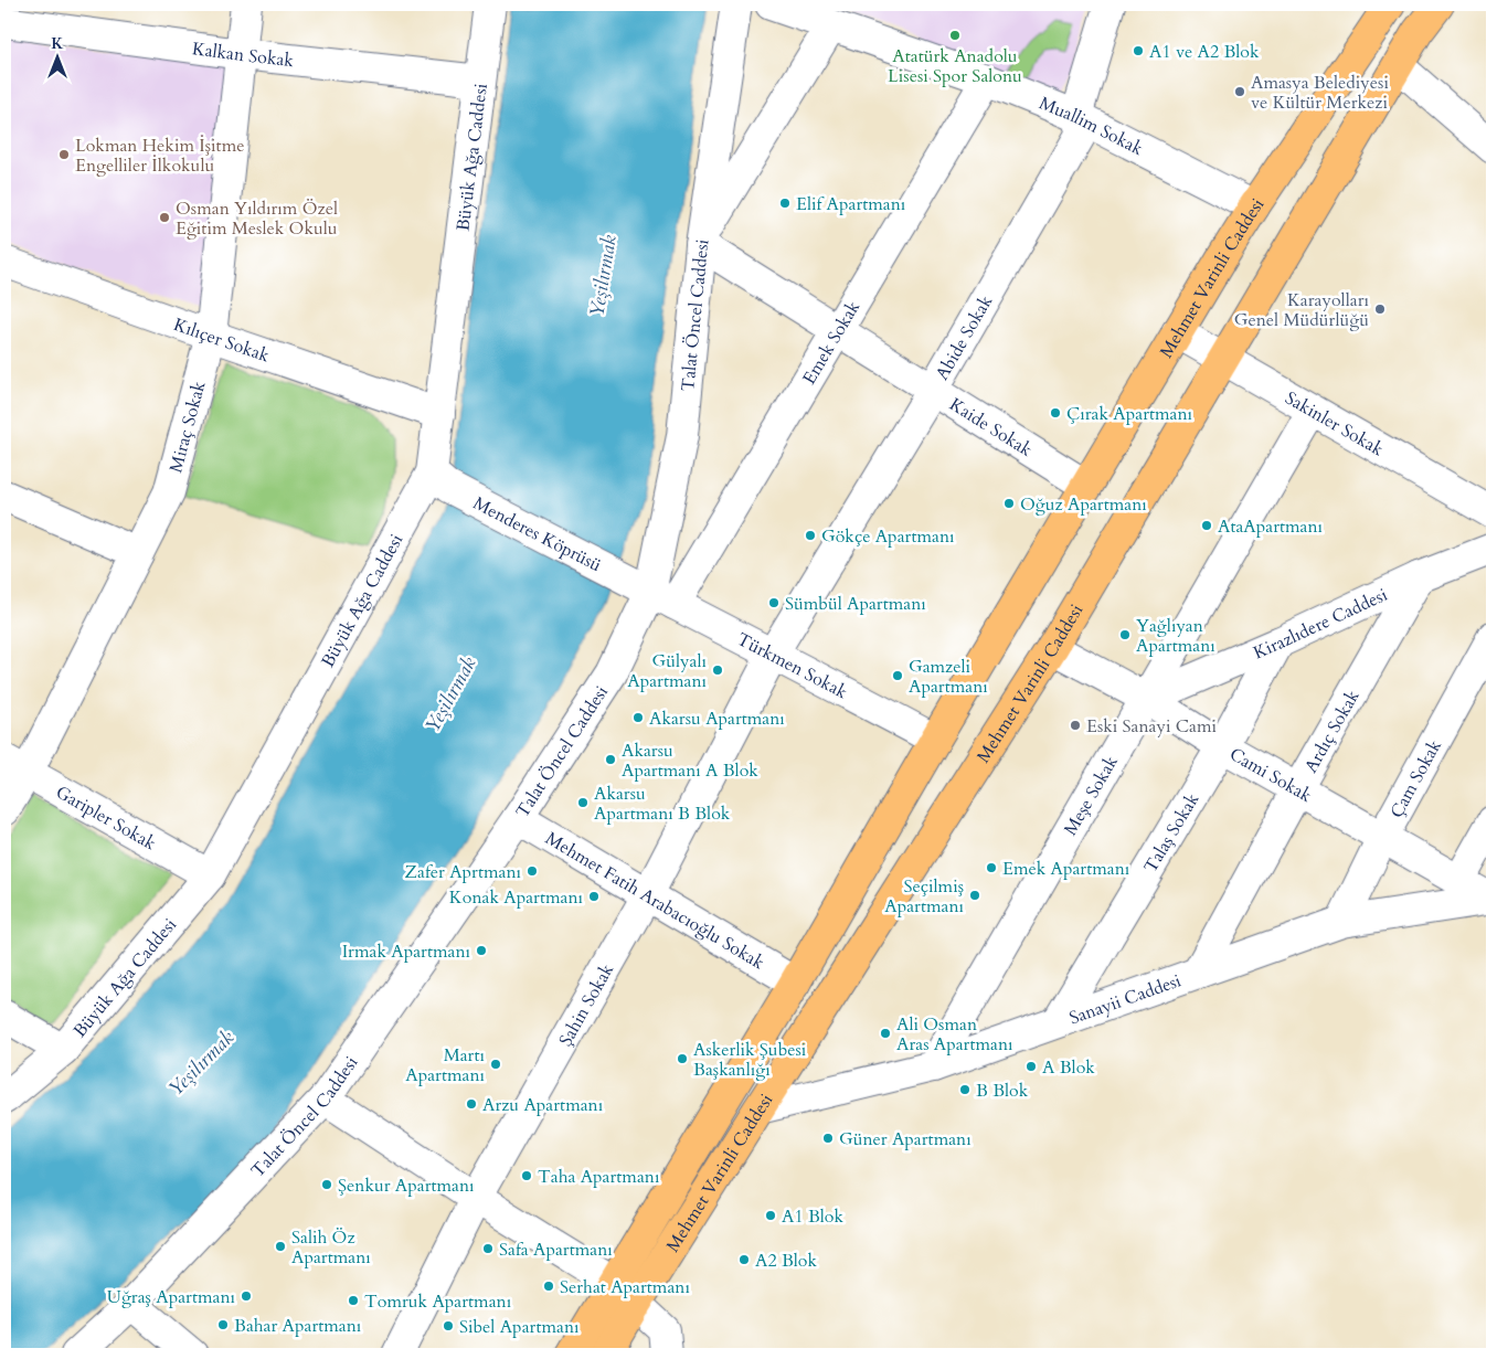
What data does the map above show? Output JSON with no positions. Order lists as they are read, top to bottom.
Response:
{
  "streets": {
    "main road": ["Mehmet Varinli Caddesi"],
    "street": [
      "Kalkan Sokak",
      "Muallim Sokak",
      "Büyük Ağa Caddesi",
      "Talat Öncel Caddesi",
      "Abide Sokak",
      "Kılıçer Sokak",
      "Emek Sokak",
      "Sakinler Sokak",
      "Miraç Sokak",
      "Kaide Sokak",
      "Menderes Köprüsü",
      "Kirazlıdere Caddesi",
      "Türkmen Sokak",
      "Ardıç Sokak",
      "Cami Sokak",
      "Çam Sokak",
      "Meşe Sokak",
      "Garipler Sokak",
      "Talaş Sokak",
      "Mehmet Fatih Arabacıoğlu Sokak",
      "Sanayii Caddesi",
      "Şahin Sokak"
    ]
  },
  "crossings": [
    ["Kalkan Sokak", "Büyük Ağa Caddesi"],
    ["Kalkan Sokak", "Miraç Sokak"],
    ["Muallim Sokak", "Mehmet Varinli Caddesi"],
    ["Muallim Sokak", "Abide Sokak"],
    ["Muallim Sokak", "Emek Sokak"],
    ["Büyük Ağa Caddesi", "Kılıçer Sokak"],
    ["Büyük Ağa Caddesi", "Menderes Köprüsü"],
    ["Büyük Ağa Caddesi", "Garipler Sokak"],
    ["Mehmet Varinli Caddesi", "Sakinler Sokak"],
    ["Mehmet Varinli Caddesi", "Kaide Sokak"],
    ["Mehmet Varinli Caddesi", "Türkmen Sokak"],
    ["Mehmet Varinli Caddesi", "Cami Sokak"],
    ["Mehmet Varinli Caddesi", "Mehmet Fatih Arabacıoğlu Sokak"],
    ["Mehmet Varinli Caddesi", "Sanayii Caddesi"],
    ["Talat Öncel Caddesi", "Emek Sokak"],
    ["Talat Öncel Caddesi", "Kaide Sokak"],
    ["Talat Öncel Caddesi", "Menderes Köprüsü"],
    ["Talat Öncel Caddesi", "Türkmen Sokak"],
    ["Talat Öncel Caddesi", "Mehmet Fatih Arabacıoğlu Sokak"],
    ["Abide Sokak", "Kaide Sokak"],
    ["Abide Sokak", "Türkmen Sokak"],
    ["Abide Sokak", "Şahin Sokak"],
    ["Kılıçer Sokak", "Miraç Sokak"],
    ["Emek Sokak", "Kaide Sokak"],
    ["Emek Sokak", "Menderes Köprüsü"],
    ["Emek Sokak", "Türkmen Sokak"],
    ["Sakinler Sokak", "Meşe Sokak"],
    ["Miraç Sokak", "Garipler Sokak"],
    ["Menderes Köprüsü", "Türkmen Sokak"],
    ["Kirazlıdere Caddesi", "Ardıç Sokak"],
    ["Kirazlıdere Caddesi", "Cami Sokak"],
    ["Kirazlıdere Caddesi", "Meşe Sokak"],
    ["Kirazlıdere Caddesi", "Talaş Sokak"],
    ["Türkmen Sokak", "Şahin Sokak"],
    ["Ardıç Sokak", "Cami Sokak"],
    ["Ardıç Sokak", "Sanayii Caddesi"],
    ["Cami Sokak", "Çam Sokak"],
    ["Cami Sokak", "Meşe Sokak"],
    ["Cami Sokak", "Talaş Sokak"],
    ["Cami Sokak", "Sanayii Caddesi"],
    ["Çam Sokak", "Sanayii Caddesi"],
    ["Meşe Sokak", "Sanayii Caddesi"],
    ["Talaş Sokak", "Sanayii Caddesi"],
    ["Mehmet Fatih Arabacıoğlu Sokak", "Şahin Sokak"]
  ],
  "water": ["Yeşilırmak"],
  "places": [
    "Atatürk Anadolu Lisesi Spor Salonu",
    "A1 ve A2 Blok",
    "Amasya Belediyesi ve Kültür Merkezi",
    "Lokman Hekim İşitme Engelliler İlkokulu",
    "Elif Apartmanı",
    "Osman Yıldırım Özel Eğitim Meslek Okulu",
    "Karayolları Genel Müdürlüğü",
    "Çırak Apartmanı",
    "Oğuz Apartmanı",
    "AtaApartmanı",
    "Gökçe Apartmanı",
    "Sümbül Apartmanı",
    "Yağlıyan Apartmanı",
    "Gülyalı Apartmanı",
    "Gamzeli Apartmanı",
    "Akarsu Apartmanı",
    "Eski Sanayi Cami",
    "Akarsu Apartmanı A Blok",
    "Akarsu Apartmanı B Blok",
    "Emek Apartmanı",
    "Zafer Aprtmanı",
    "Seçilmiş Apartmanı",
    "Konak Apartmanı",
    "Irmak Apartmanı",
    "Ali Osman Aras Apartmanı",
    "Askerlik Şubesi Başkanlığı",
    "Martı Apartmanı",
    "A Blok",
    "B Blok",
    "Arzu Apartmanı",
    "Güner Apartmanı",
    "Taha Apartmanı",
    "Şenkur Apartmanı",
    "A1 Blok",
    "Salih Öz Apartmanı",
    "Safa Apartmanı",
    "A2 Blok",
    "Serhat Apartmanı",
    "Uğraş Apartmanı",
    "Tomruk Apartmanı",
    "Bahar Apartmanı",
    "Sibel Apartmanı"
  ],
  "north": "top"
}
